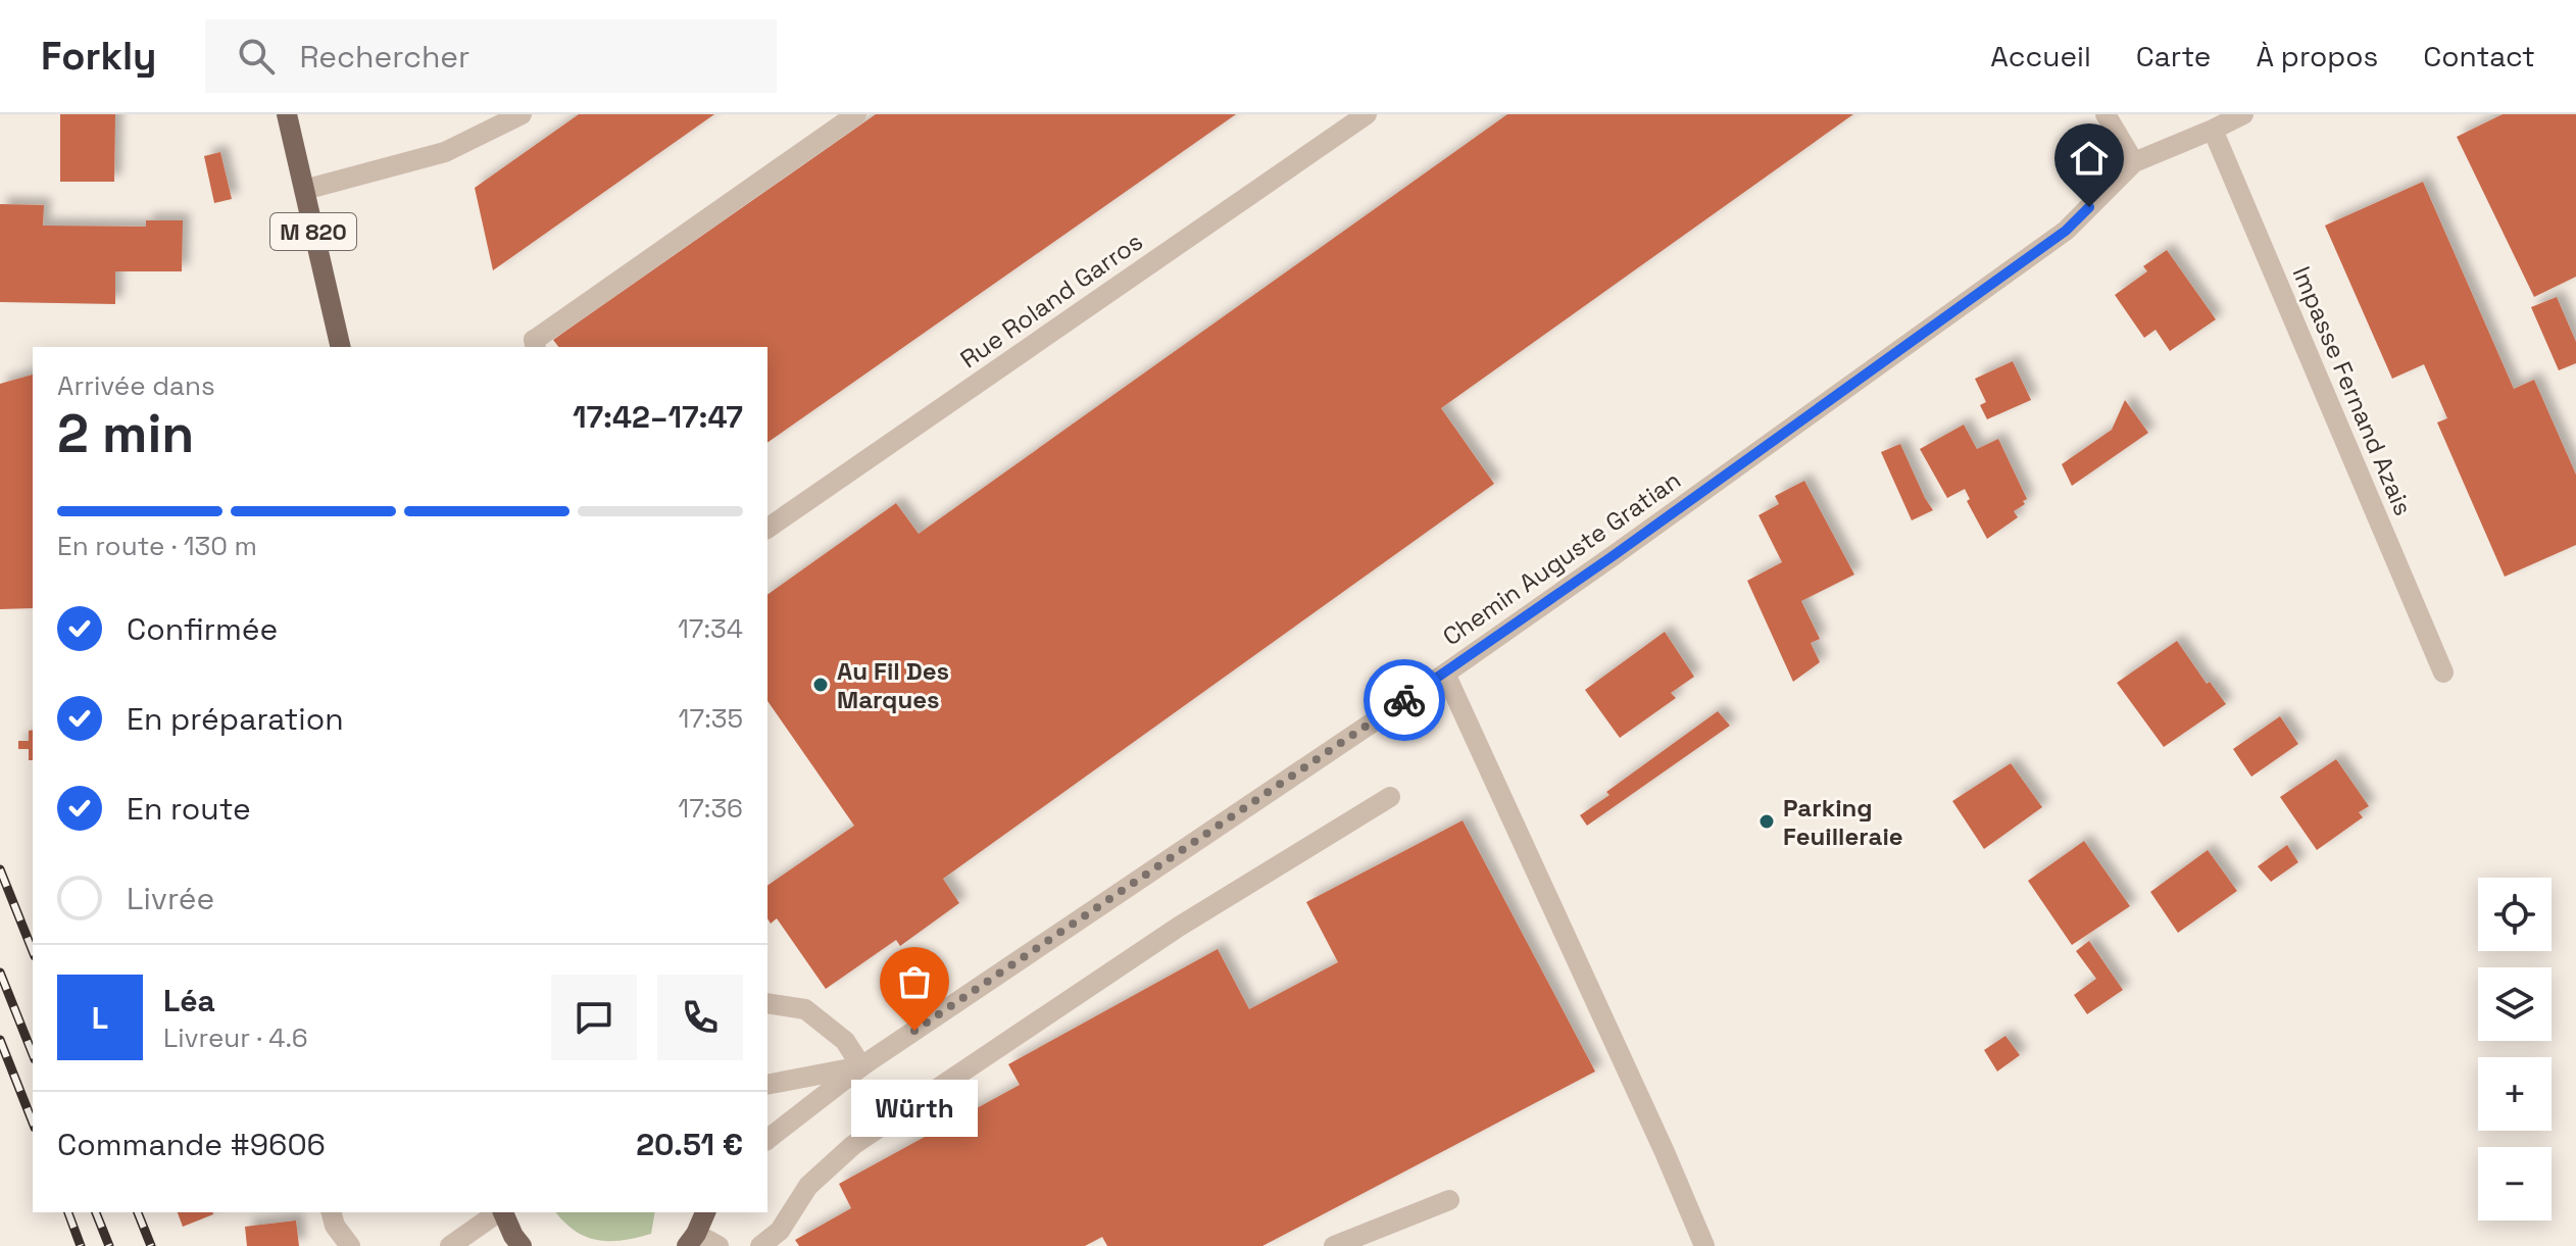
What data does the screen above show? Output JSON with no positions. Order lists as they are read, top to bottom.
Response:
{
  "streets": {
    "main road": ["M 820"],
    "street": ["Rue Roland Garros", "Impasse Fernand Azais", "Chemin Auguste Gratian"]
  },
  "crossings": [
    ["Impasse Fernand Azais", "Chemin Auguste Gratian"]
  ],
  "places": ["Au Fil Des Marques", "Parking Feuilleraie", "Würth"],
  "page": {
    "header": "Forkly",
    "search": "Rechercher",
    "nav": [
      "Accueil",
      "Carte",
      "À propos",
      "Contact"
    ],
    "heading": ["2 min", "Arrivée dans", "17:42–17:47"],
    "panel": [
      "Léa",
      "Livreur · 4.6",
      "Commande #9606",
      "20.51 €"
    ],
    "bar": "En route · 130 m",
    "list": [
      ["Confirmée", "17:34"],
      ["En préparation", "17:35"],
      ["En route", "17:36"],
      "Livrée"
    ],
    "map_buttons": ["+", "−"],
    "round": "L",
    "bubble": "Würth"
  }
}
